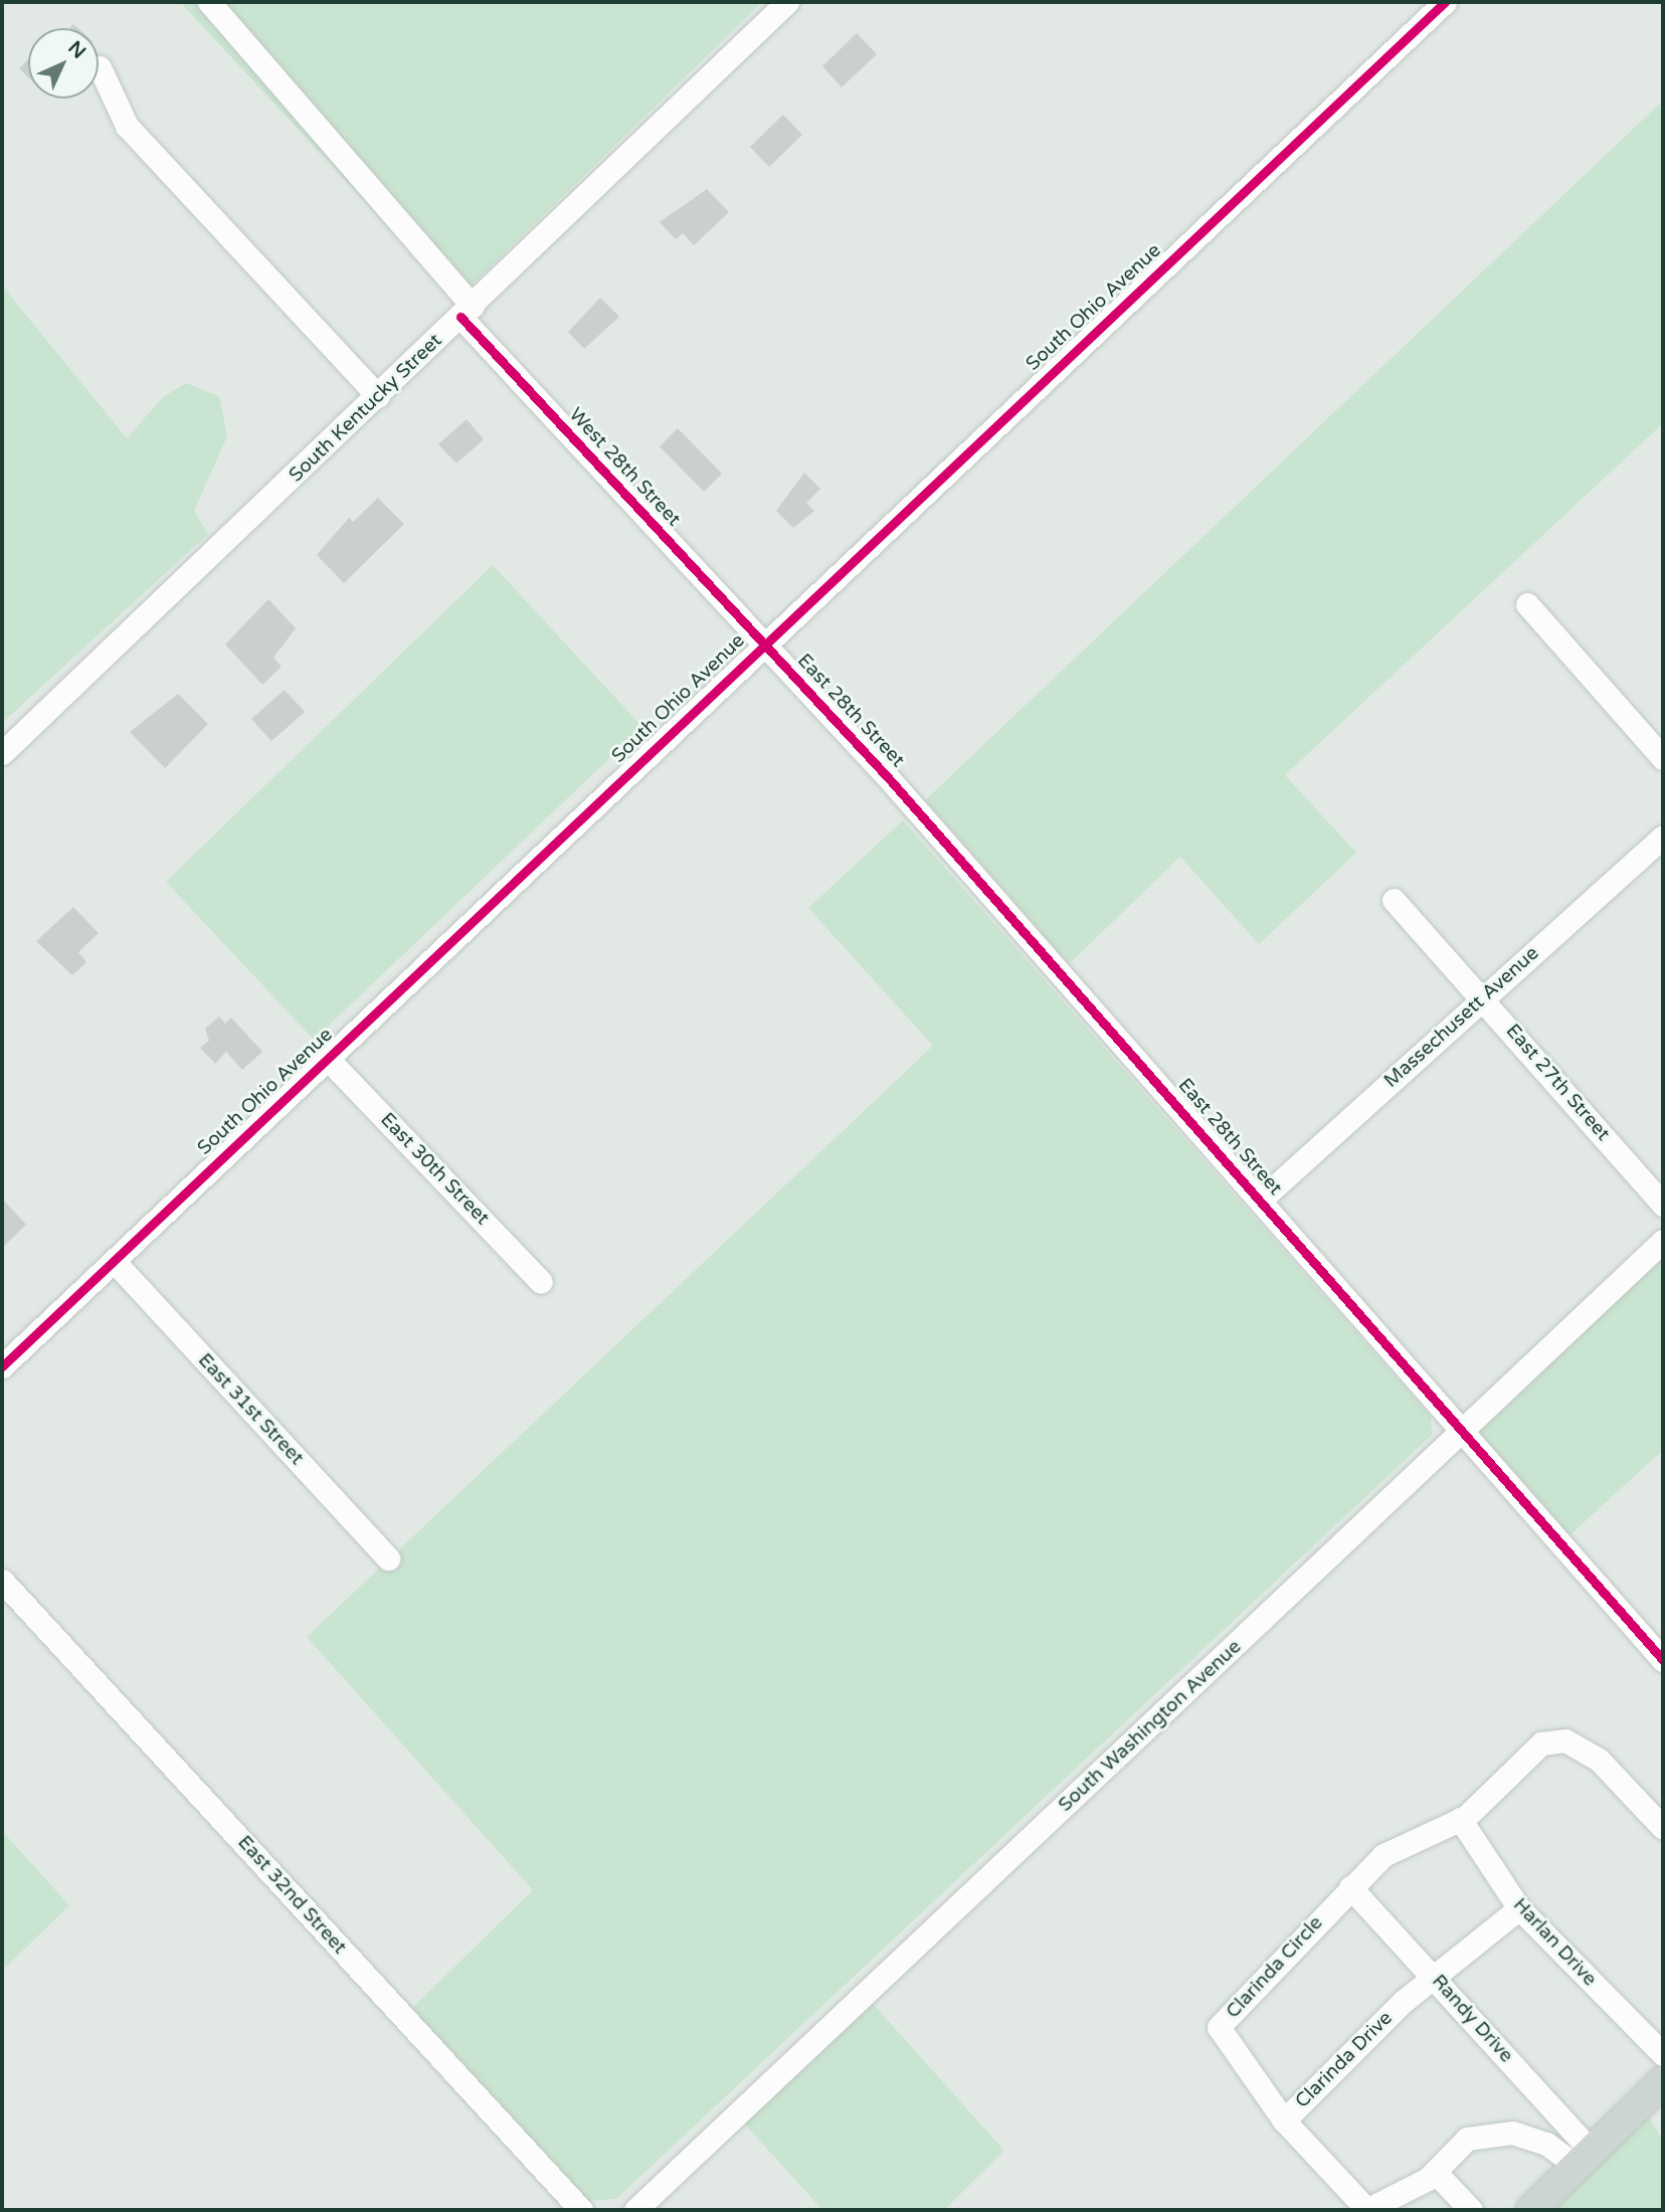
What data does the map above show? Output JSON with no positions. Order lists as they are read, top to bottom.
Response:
{
  "streets": {
    "street": [
      "South Ohio Avenue",
      "South Kentucky Street",
      "West 28th Street",
      "East 28th Street",
      "Massechusett Avenue",
      "East 27th Street",
      "East 30th Street",
      "East 31st Street",
      "South Washington Avenue",
      "East 32nd Street",
      "Harlan Drive",
      "Clarinda Circle",
      "Randy Drive",
      "Clarinda Drive"
    ]
  },
  "crossings": [
    ["South Ohio Avenue", "West 28th Street"],
    ["South Ohio Avenue", "East 28th Street"],
    ["South Ohio Avenue", "East 30th Street"],
    ["South Ohio Avenue", "East 31st Street"],
    ["South Kentucky Street", "West 28th Street"],
    ["West 28th Street", "East 28th Street"],
    ["East 28th Street", "Massechusett Avenue"],
    ["East 28th Street", "South Washington Avenue"],
    ["Massechusett Avenue", "East 27th Street"],
    ["Harlan Drive", "Clarinda Drive"],
    ["Clarinda Circle", "Randy Drive"],
    ["Clarinda Circle", "Clarinda Drive"],
    ["Randy Drive", "Clarinda Drive"]
  ],
  "north": "top right"
}
